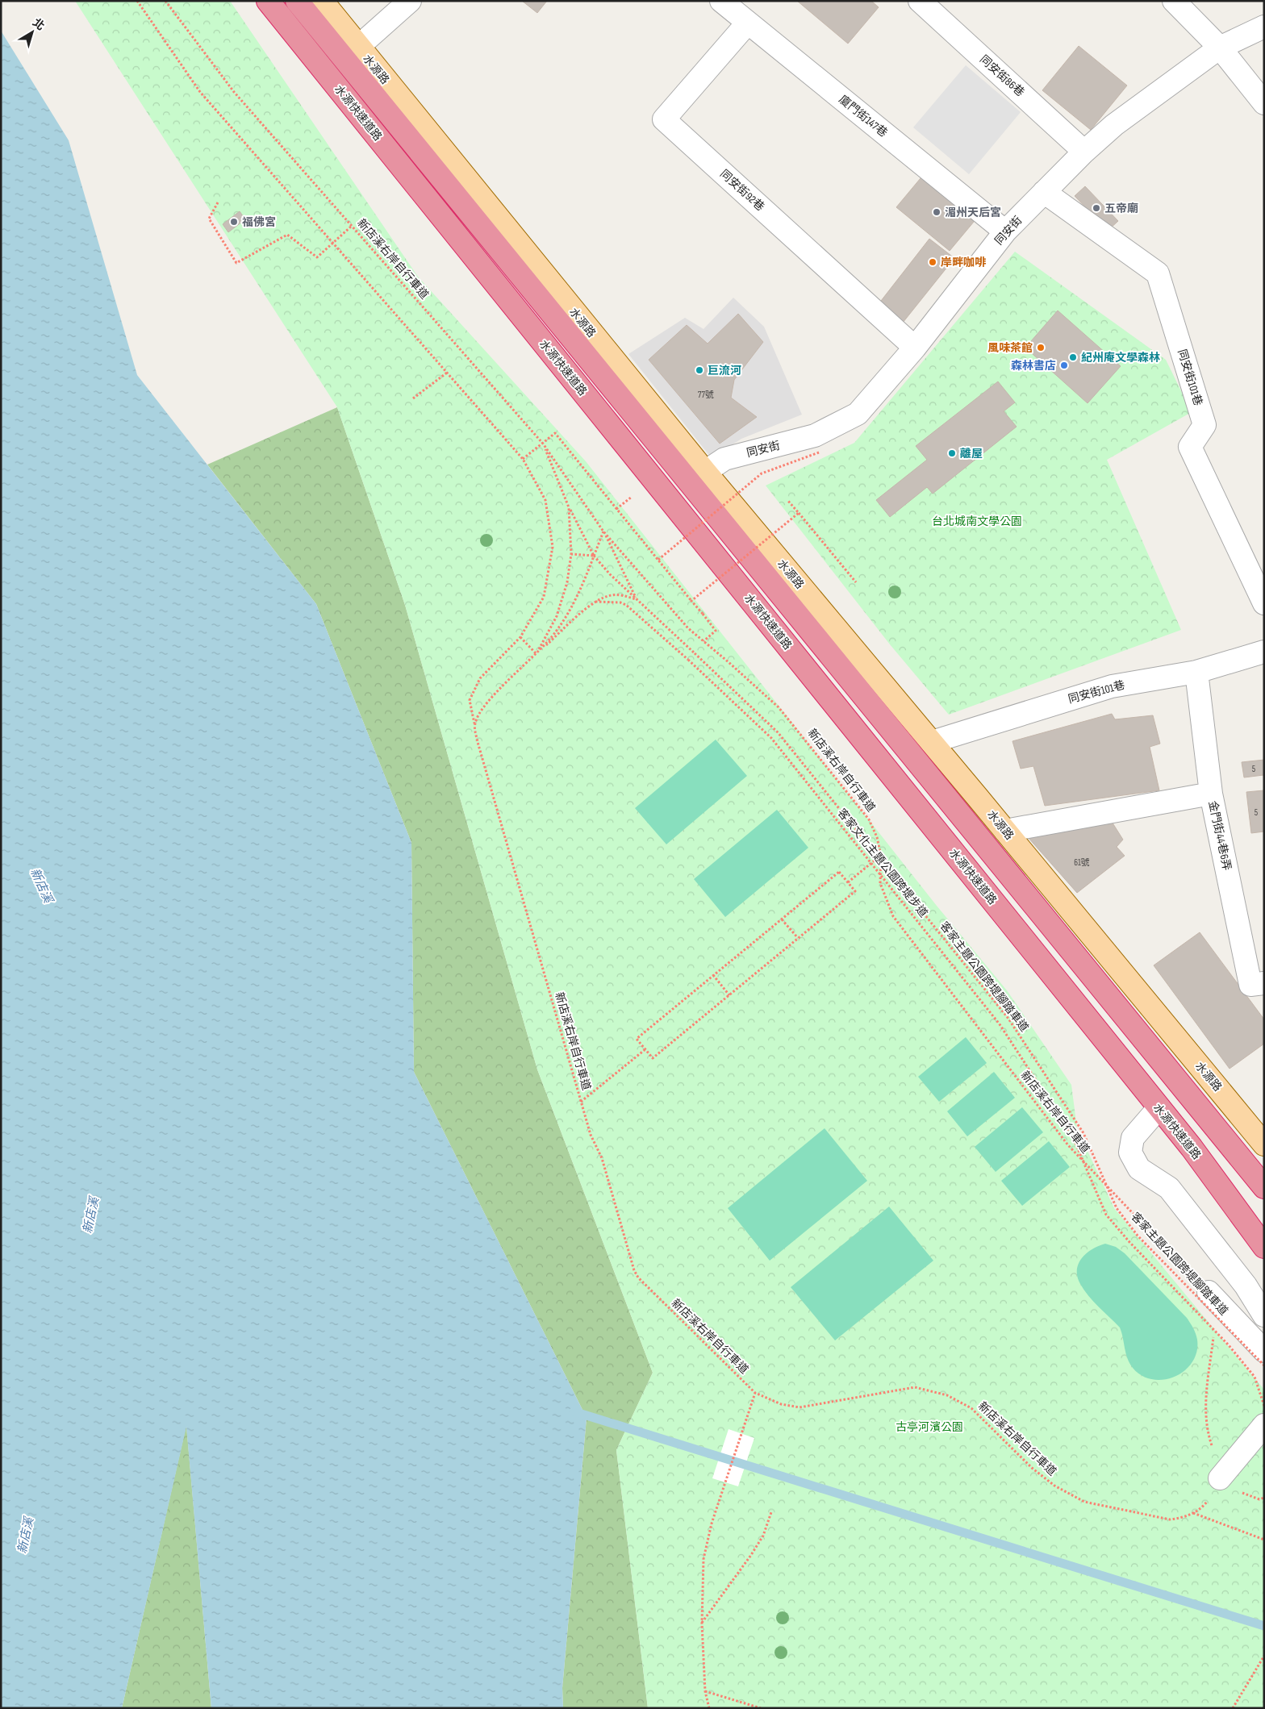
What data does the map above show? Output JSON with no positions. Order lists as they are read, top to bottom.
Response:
{
  "streets": {
    "highway": ["水源快速道路"],
    "main road": ["水源路"],
    "street": [
      "同安街86巷",
      "廈門街147巷",
      "同安街92巷",
      "同安街",
      "同安街101巷",
      "金門街44巷6弄"
    ],
    "path": ["新店溪右岸自行車道", "客家文化主題公園跨堤步道", "客家主題公園跨堤腳踏車道"]
  },
  "crossings": [
    ["水源路", "同安街"],
    ["水源路", "同安街101巷"],
    ["同安街86巷", "同安街"],
    ["廈門街147巷", "同安街92巷"],
    ["廈門街147巷", "同安街"],
    ["同安街92巷", "同安街"],
    ["同安街", "同安街101巷"],
    ["新店溪右岸自行車道", "客家主題公園跨堤腳踏車道"],
    ["同安街101巷", "金門街44巷6弄"]
  ],
  "water": ["新店溪"],
  "parks": ["台北城南文學公園", "古亭河濱公園"],
  "places": [
    "五帝廟",
    "湄州天后宮",
    "福佛宮",
    "岸畔咖啡",
    "風味茶館",
    "紀州庵文學森林",
    "森林書店",
    "巨流河",
    "離屋"
  ],
  "house_numbers": [
    "77號",
    "5",
    "5",
    "61號"
  ],
  "north": "top right"
}
